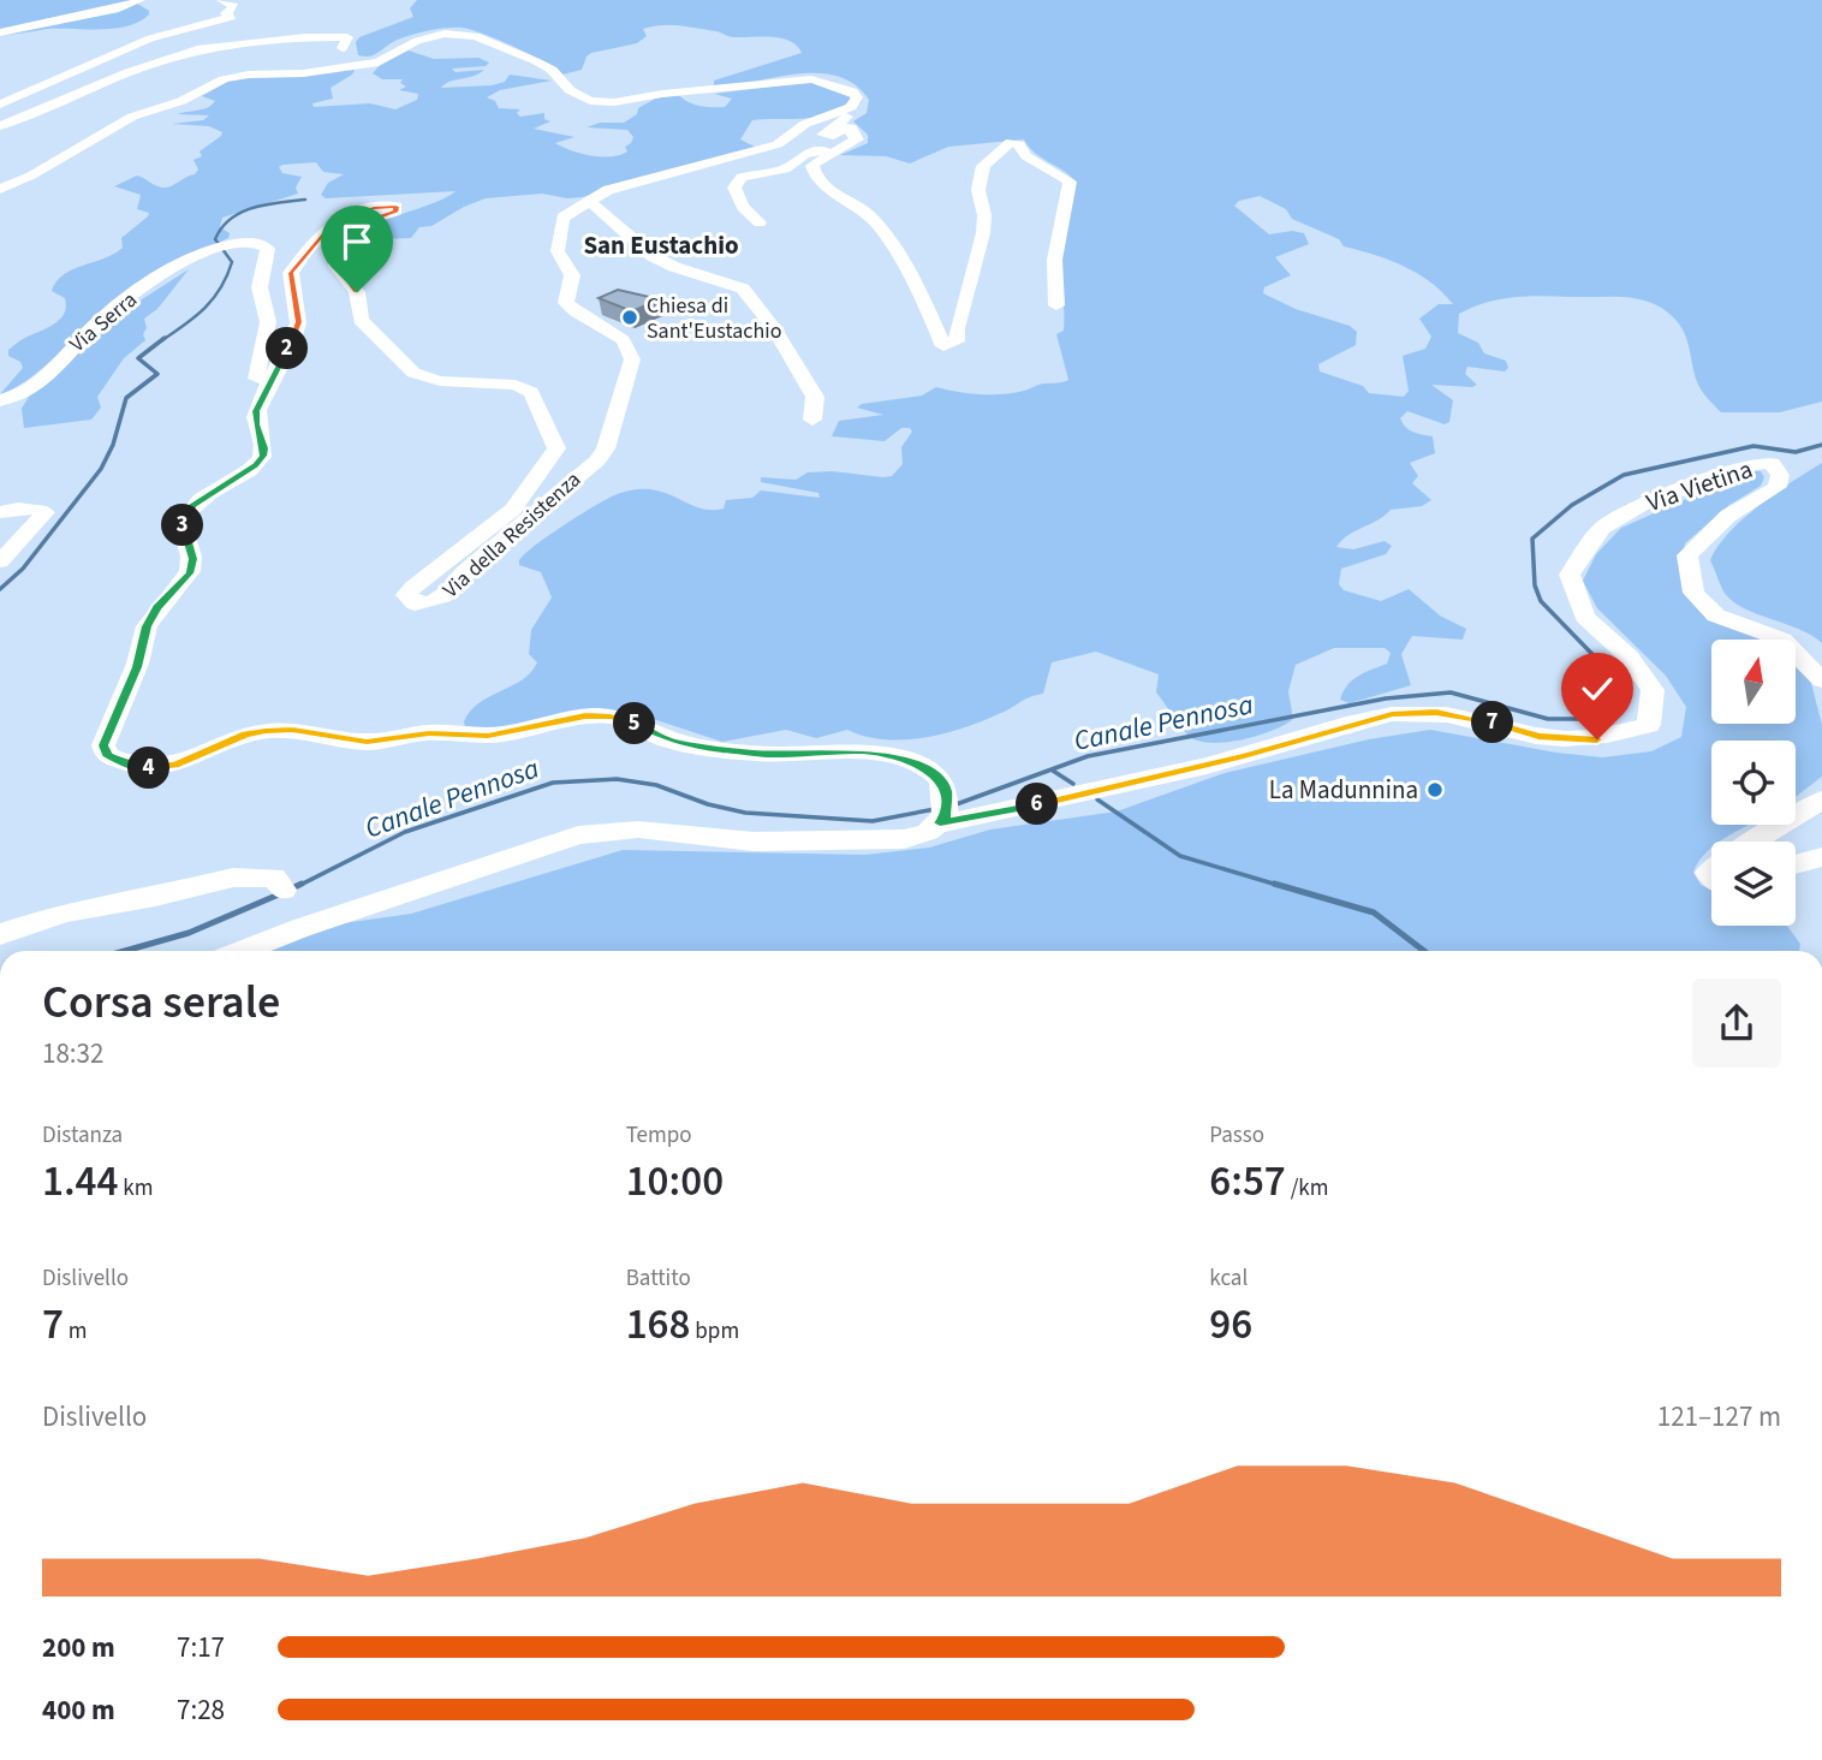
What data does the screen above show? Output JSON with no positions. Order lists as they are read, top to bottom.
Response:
{
  "streets": {
    "street": ["Via Serra", "Via Vietina", "Via della Resistenza"]
  },
  "crossings": [
    ["Via Serra", "Via della Resistenza"],
    ["Via Vietina", "Via della Resistenza"]
  ],
  "districts": ["San Eustachio"],
  "water": ["Canale Pennosa"],
  "places": ["Chiesa di Sant'Eustachio", "La Madunnina"],
  "north": "top",
  "page": {
    "pins": [
      "2",
      "3",
      "7",
      "5",
      "4",
      "6"
    ],
    "heading": ["Corsa serale", "18:32"],
    "stats": [
      ["Distanza", "1.44 km"],
      ["Tempo", "10:00"],
      ["Passo", "6:57 /km"],
      ["Dislivello", "7 m"],
      ["Battito", "168 bpm"],
      ["kcal", "96"]
    ],
    "chart": ["Dislivello", "121–127 m"],
    "list": [
      {
        "name": "200 m",
        "note": "7:17"
      },
      {
        "name": "400 m",
        "note": "7:28"
      }
    ]
  }
}
